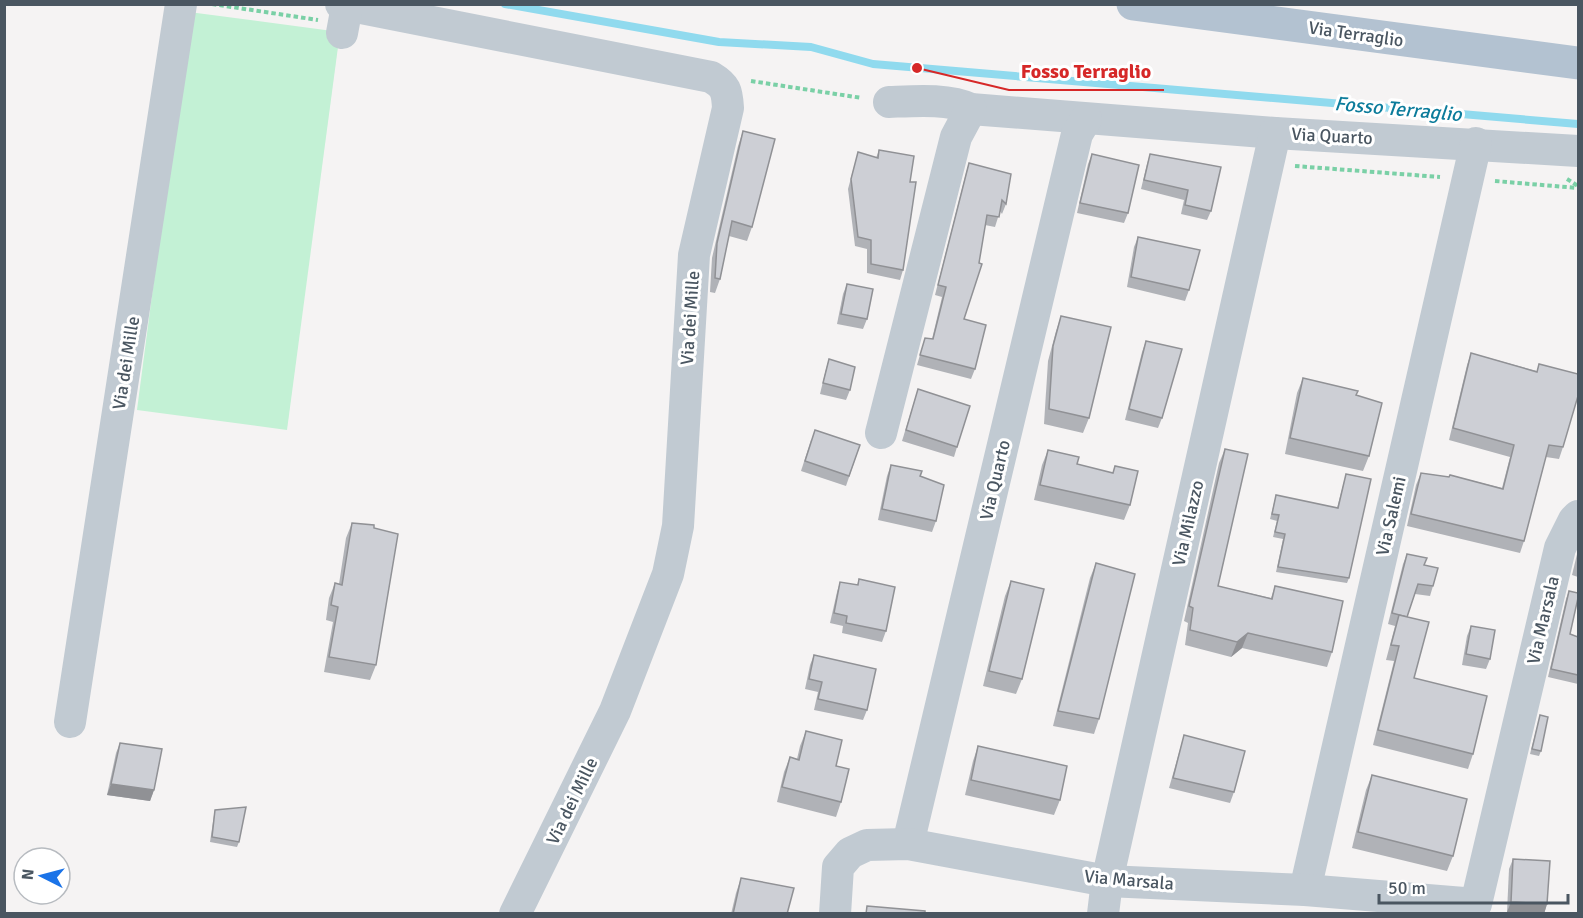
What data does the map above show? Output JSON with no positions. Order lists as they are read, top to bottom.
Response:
{
  "streets": {
    "main road": ["Via Terraglio"],
    "street": [
      "Via Quarto",
      "Via dei Mille",
      "Via Salemi",
      "Via Milazzo",
      "Via Marsala"
    ]
  },
  "crossings": [
    ["Via Quarto", "Via Salemi"],
    ["Via Quarto", "Via Milazzo"],
    ["Via Quarto", "Via Marsala"],
    ["Via Salemi", "Via Marsala"],
    ["Via Milazzo", "Via Marsala"]
  ],
  "water": ["Fosso Terraglio"],
  "places": ["Fosso Terraglio"],
  "scale_bar": "50 m",
  "north": "left"
}
